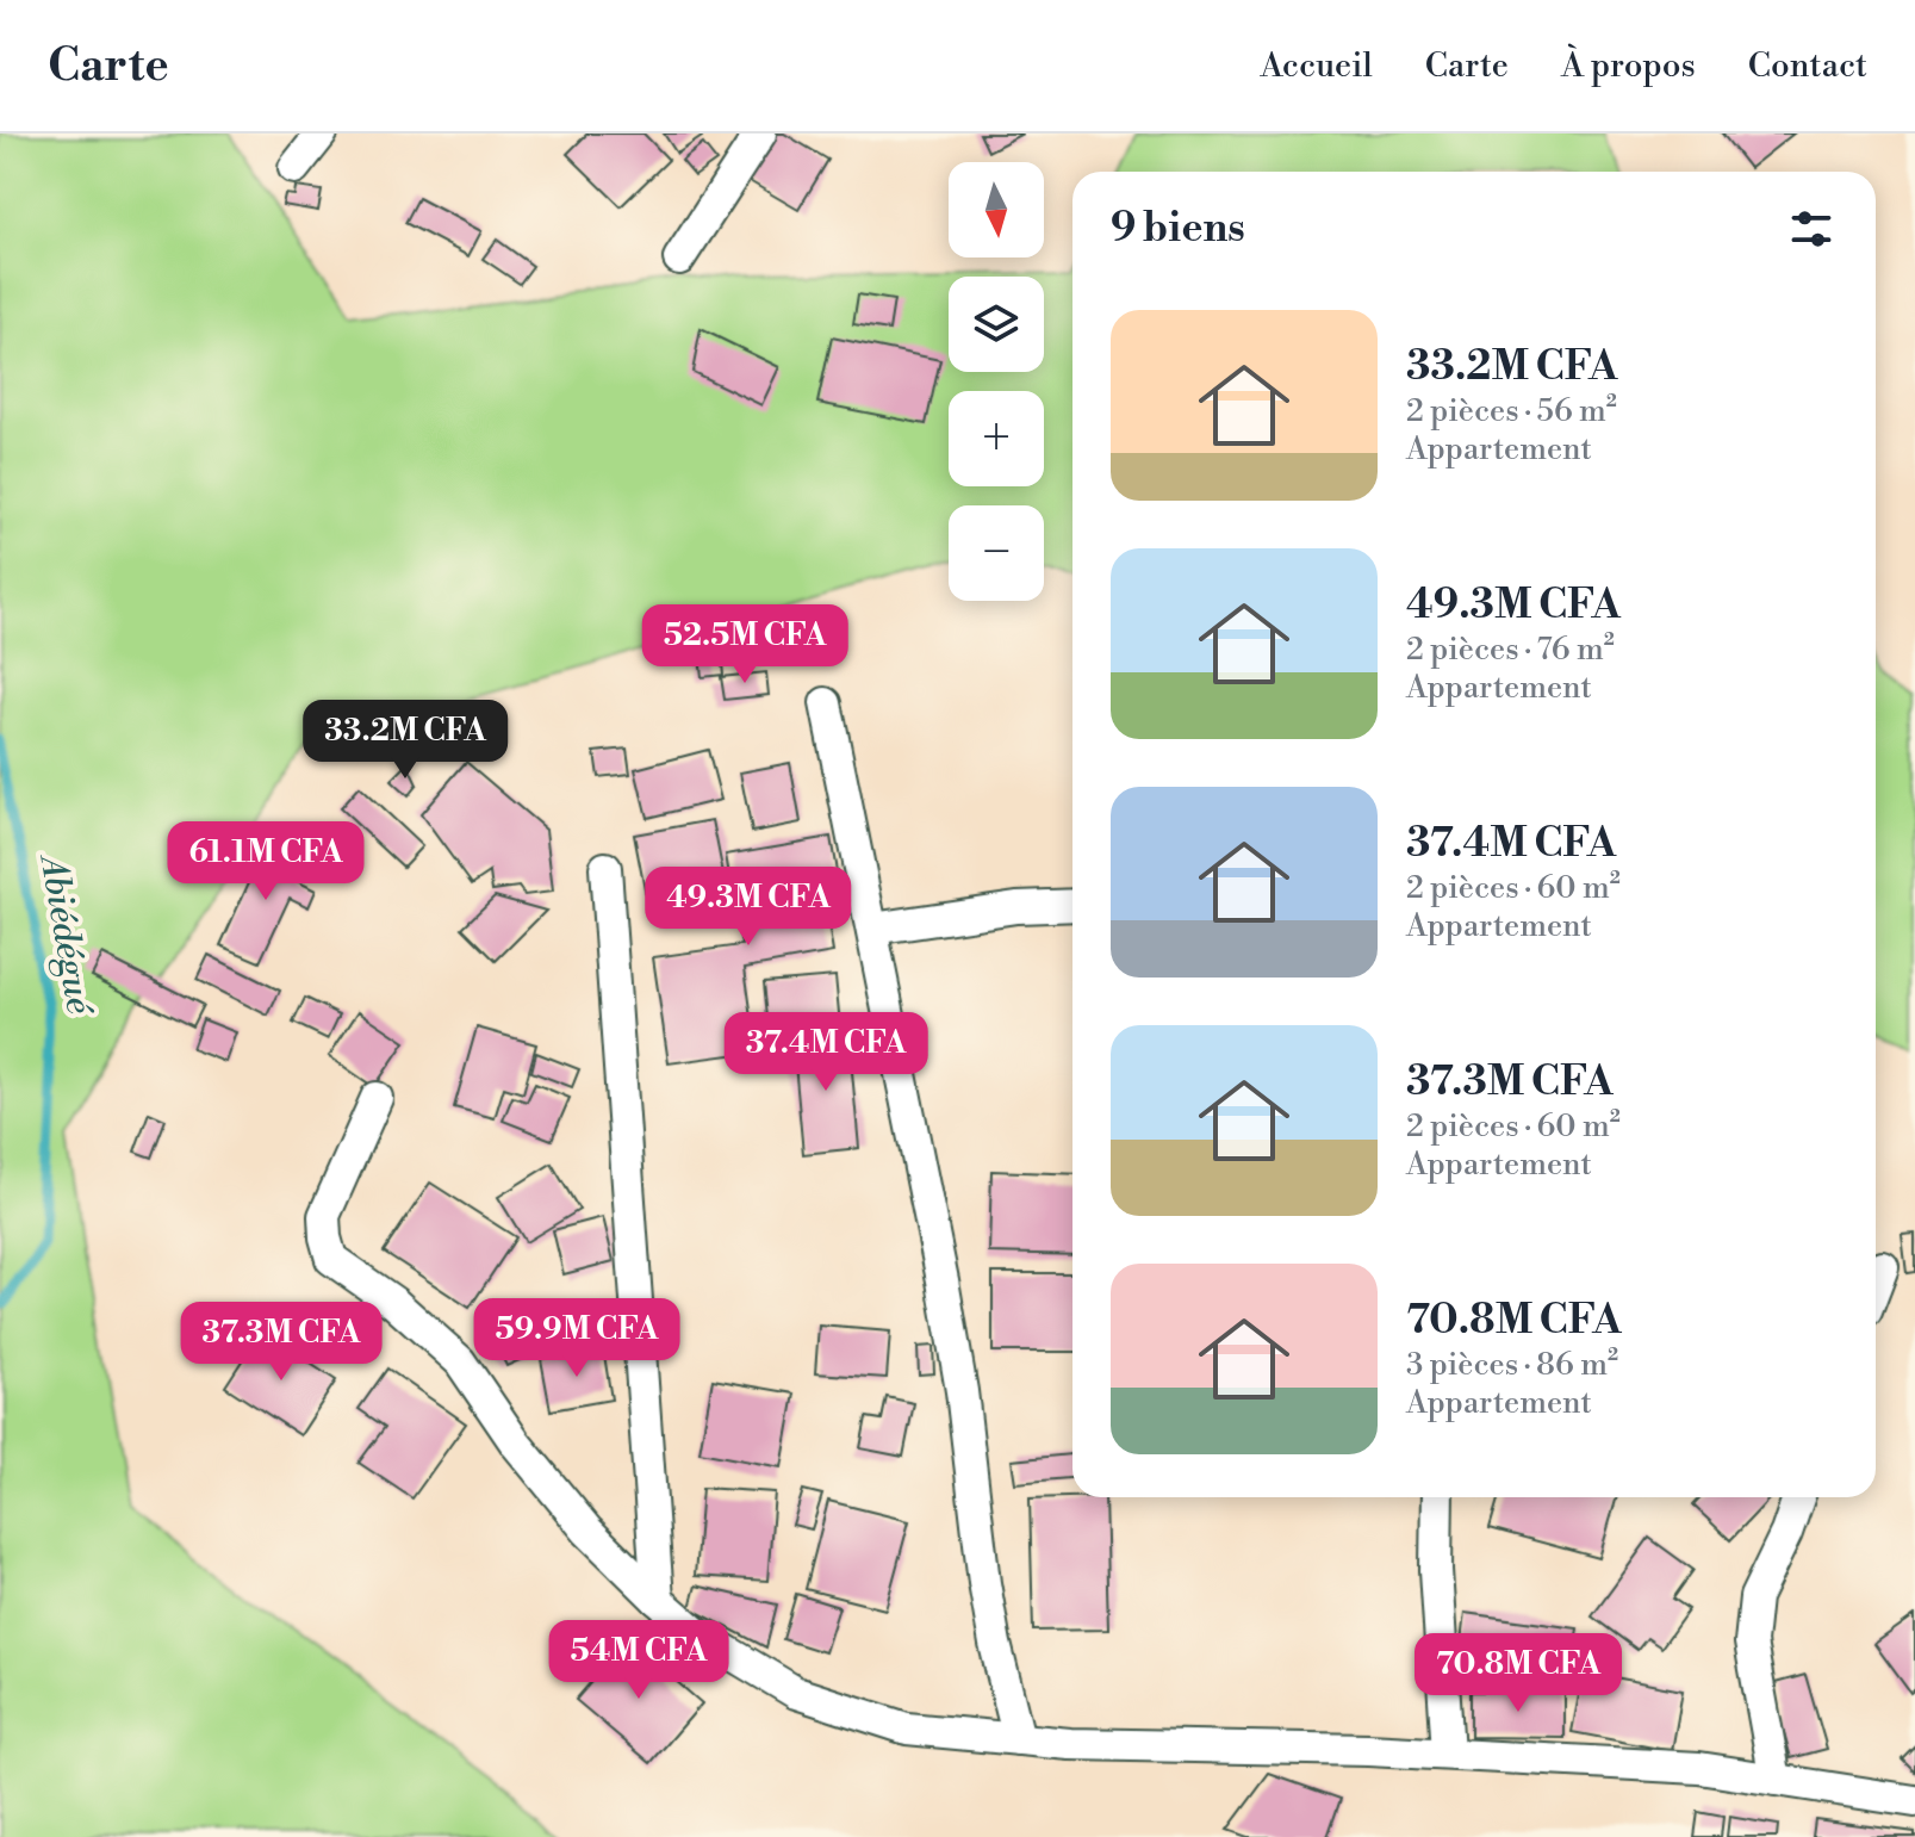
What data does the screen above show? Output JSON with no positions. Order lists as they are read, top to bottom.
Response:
{
  "water": ["Abiédégué"],
  "north": "bottom",
  "page": {
    "header": "Carte",
    "nav": [
      "Accueil",
      "Carte",
      "À propos",
      "Contact"
    ],
    "map_buttons": ["+", "−"],
    "heading": "9 biens",
    "list": [
      {
        "name": "33.2M CFA",
        "note": "2 pièces · 56 m² · Appartement"
      },
      {
        "name": "49.3M CFA",
        "note": "2 pièces · 76 m² · Appartement"
      },
      {
        "name": "37.4M CFA",
        "note": "2 pièces · 60 m² · Appartement"
      },
      {
        "name": "37.3M CFA",
        "note": "2 pièces · 60 m² · Appartement"
      },
      {
        "name": "70.8M CFA",
        "note": "3 pièces · 86 m² · Appartement"
      }
    ],
    "price": [
      "52.5M CFA",
      "33.2M CFA",
      "61.1M CFA",
      "49.3M CFA",
      "37.4M CFA",
      "59.9M CFA",
      "37.3M CFA",
      "54M CFA",
      "70.8M CFA"
    ]
  }
}
